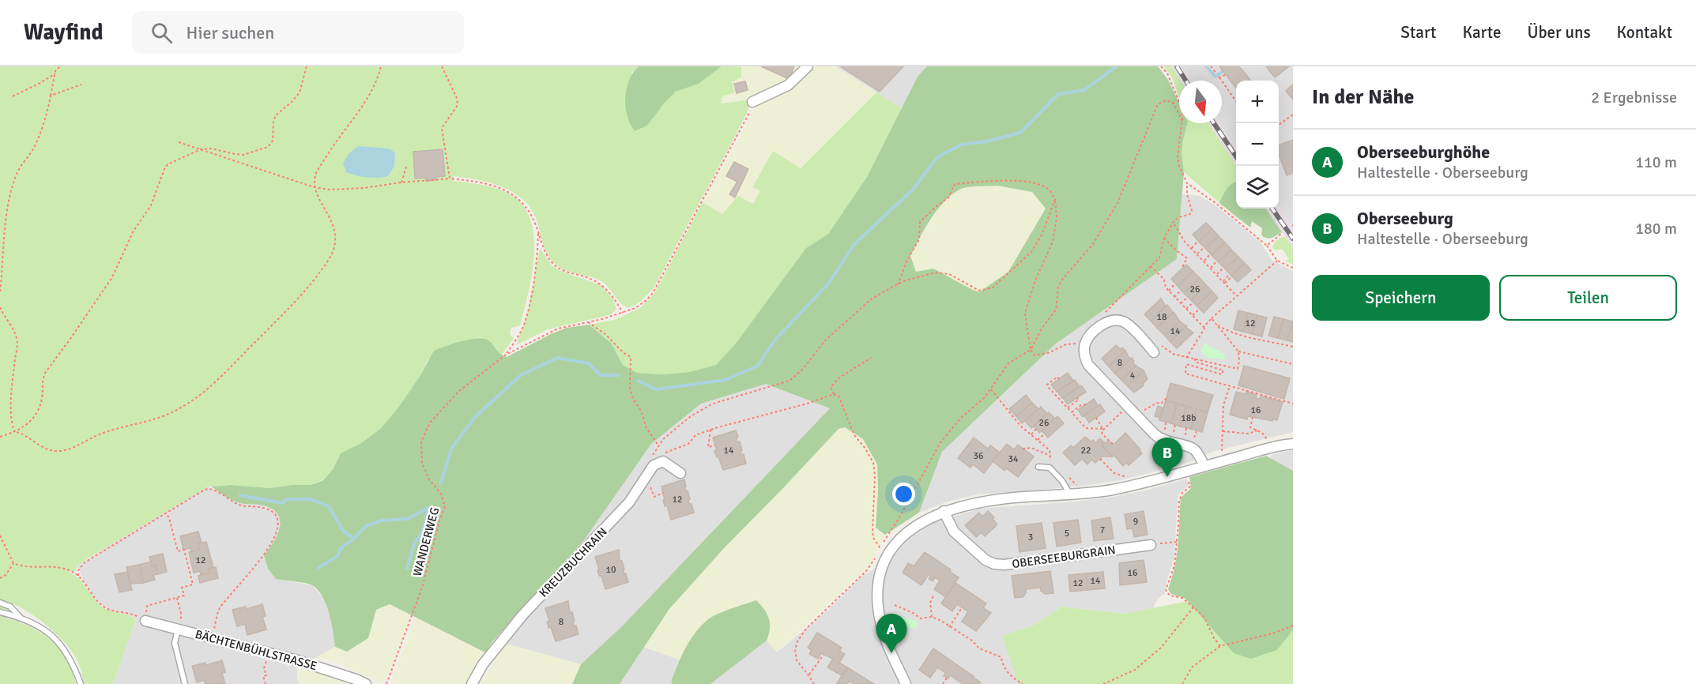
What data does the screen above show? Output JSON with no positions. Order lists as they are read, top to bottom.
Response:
{
  "streets": {
    "street": ["OBERSEEBURGRAIN", "KREUZBUCHRAIN", "BÄCHTENBÜHLSTRASSE"],
    "path": ["WANDERWEG"]
  },
  "house_numbers": [
    "26",
    "18",
    "12",
    "14",
    "8",
    "4",
    "16",
    "18b",
    "26",
    "14",
    "22",
    "36",
    "34",
    "12",
    "9",
    "7",
    "5",
    "3",
    "12",
    "10",
    "16",
    "14",
    "12",
    "8"
  ],
  "north": "bottom",
  "page": {
    "header": "Wayfind",
    "search": "Hier suchen",
    "nav": [
      "Start",
      "Karte",
      "Über uns",
      "Kontakt"
    ],
    "heading": ["In der Nähe", "2 Ergebnisse"],
    "map_buttons": ["+", "−"],
    "list": [
      {
        "mark": "A",
        "name": "Oberseeburghöhe",
        "note": "Haltestelle · Oberseeburg",
        "value": "110 m"
      },
      {
        "mark": "B",
        "name": "Oberseeburg",
        "note": "Haltestelle · Oberseeburg",
        "value": "180 m"
      }
    ],
    "buttons": ["Speichern", "Teilen"],
    "pins": ["B", "A"]
  }
}
